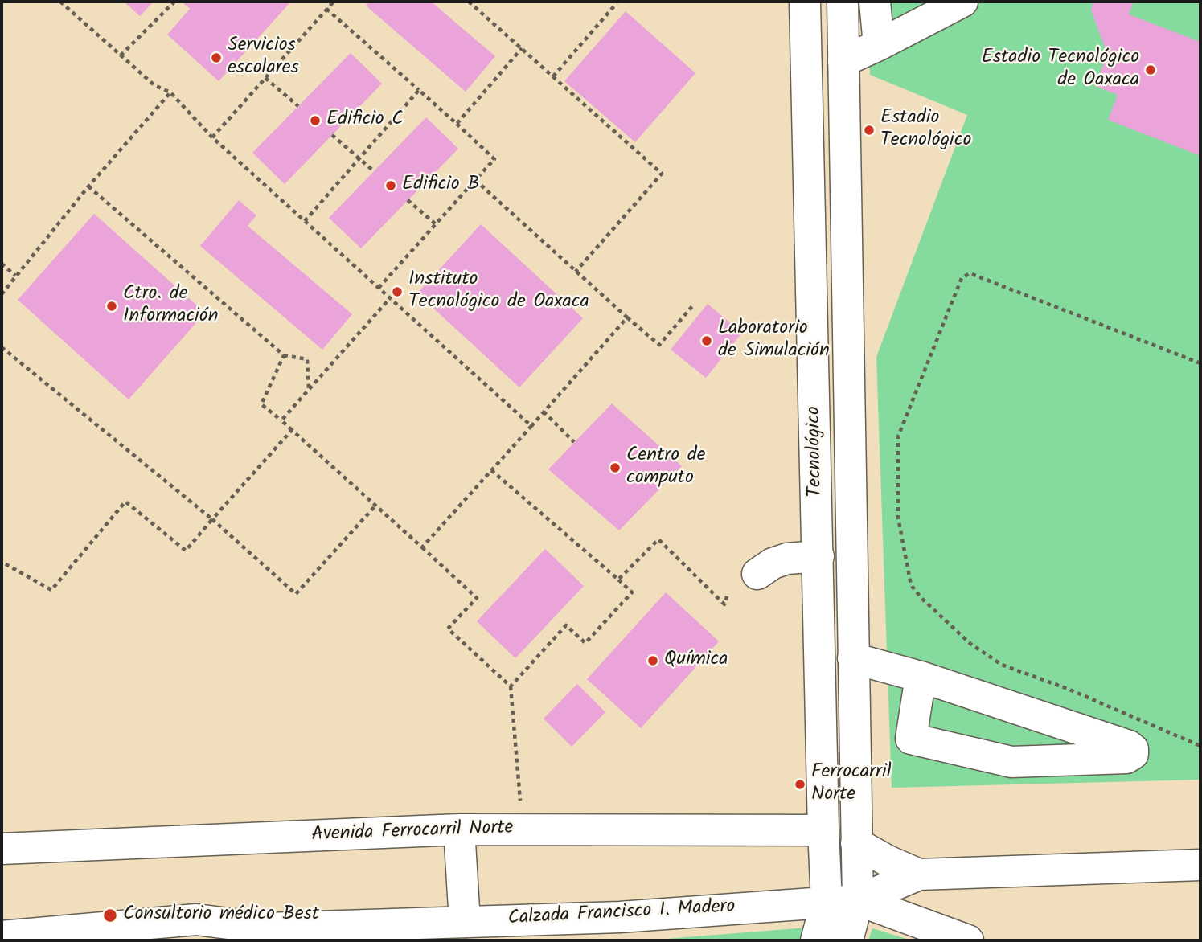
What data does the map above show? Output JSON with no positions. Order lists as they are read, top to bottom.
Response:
{
  "streets": {
    "main road": ["Tecnológico", "Avenida Ferrocarril Norte", "Calzada Francisco I. Madero"]
  },
  "crossings": [
    ["Tecnológico", "Avenida Ferrocarril Norte"],
    ["Tecnológico", "Calzada Francisco I. Madero"]
  ],
  "places": [
    "Servicios escolares",
    "Estadio Tecnológico de Oaxaca",
    "Edificio C",
    "Estadio Tecnológico",
    "Edificio B",
    "Instituto Tecnológico de Oaxaca",
    "Ctro. de Información",
    "Laboratorio de Simulación",
    "Centro de computo",
    "Química",
    "Ferrocarril Norte",
    "Consultorio médico Best"
  ]
}
